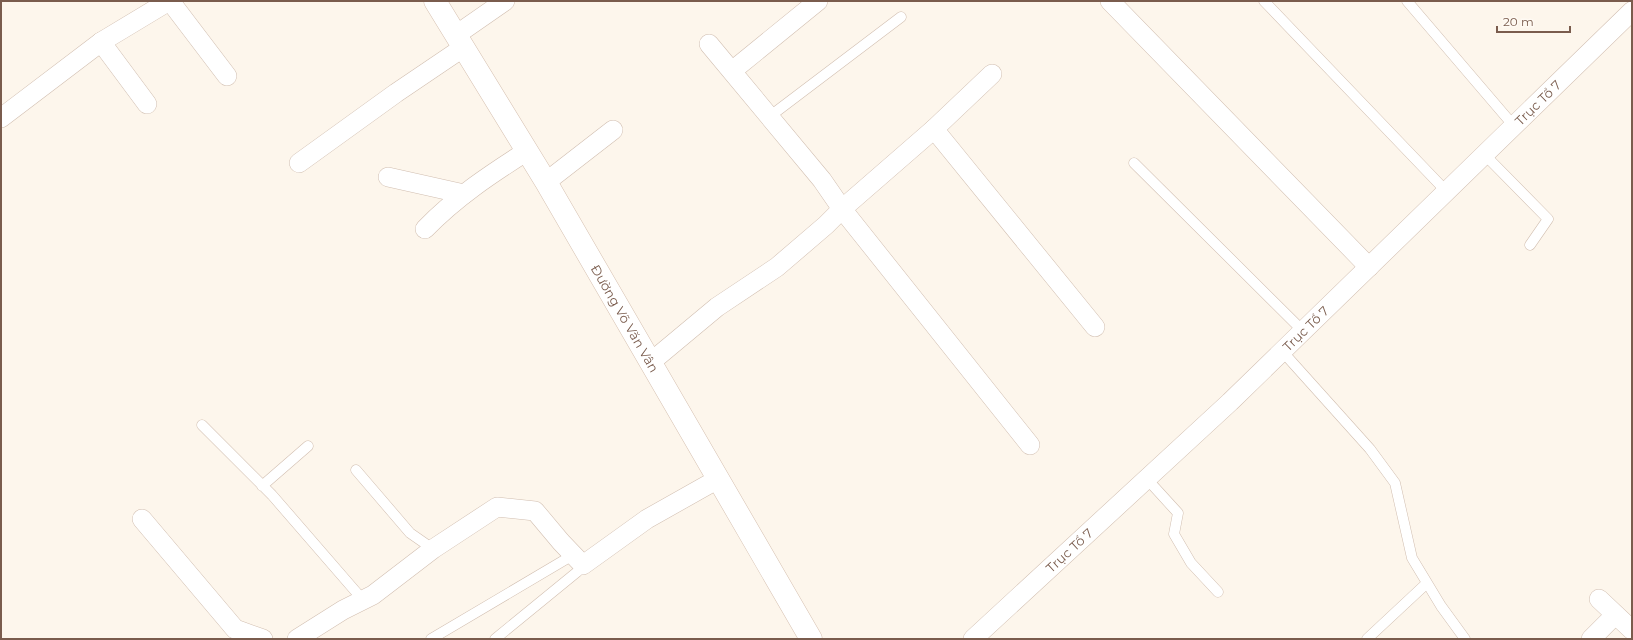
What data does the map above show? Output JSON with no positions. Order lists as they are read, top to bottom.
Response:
{
  "streets": {
    "street": ["Trục Tổ 7", "Đường Võ Văn Vân"]
  },
  "scale_bar": "20 m"
}
